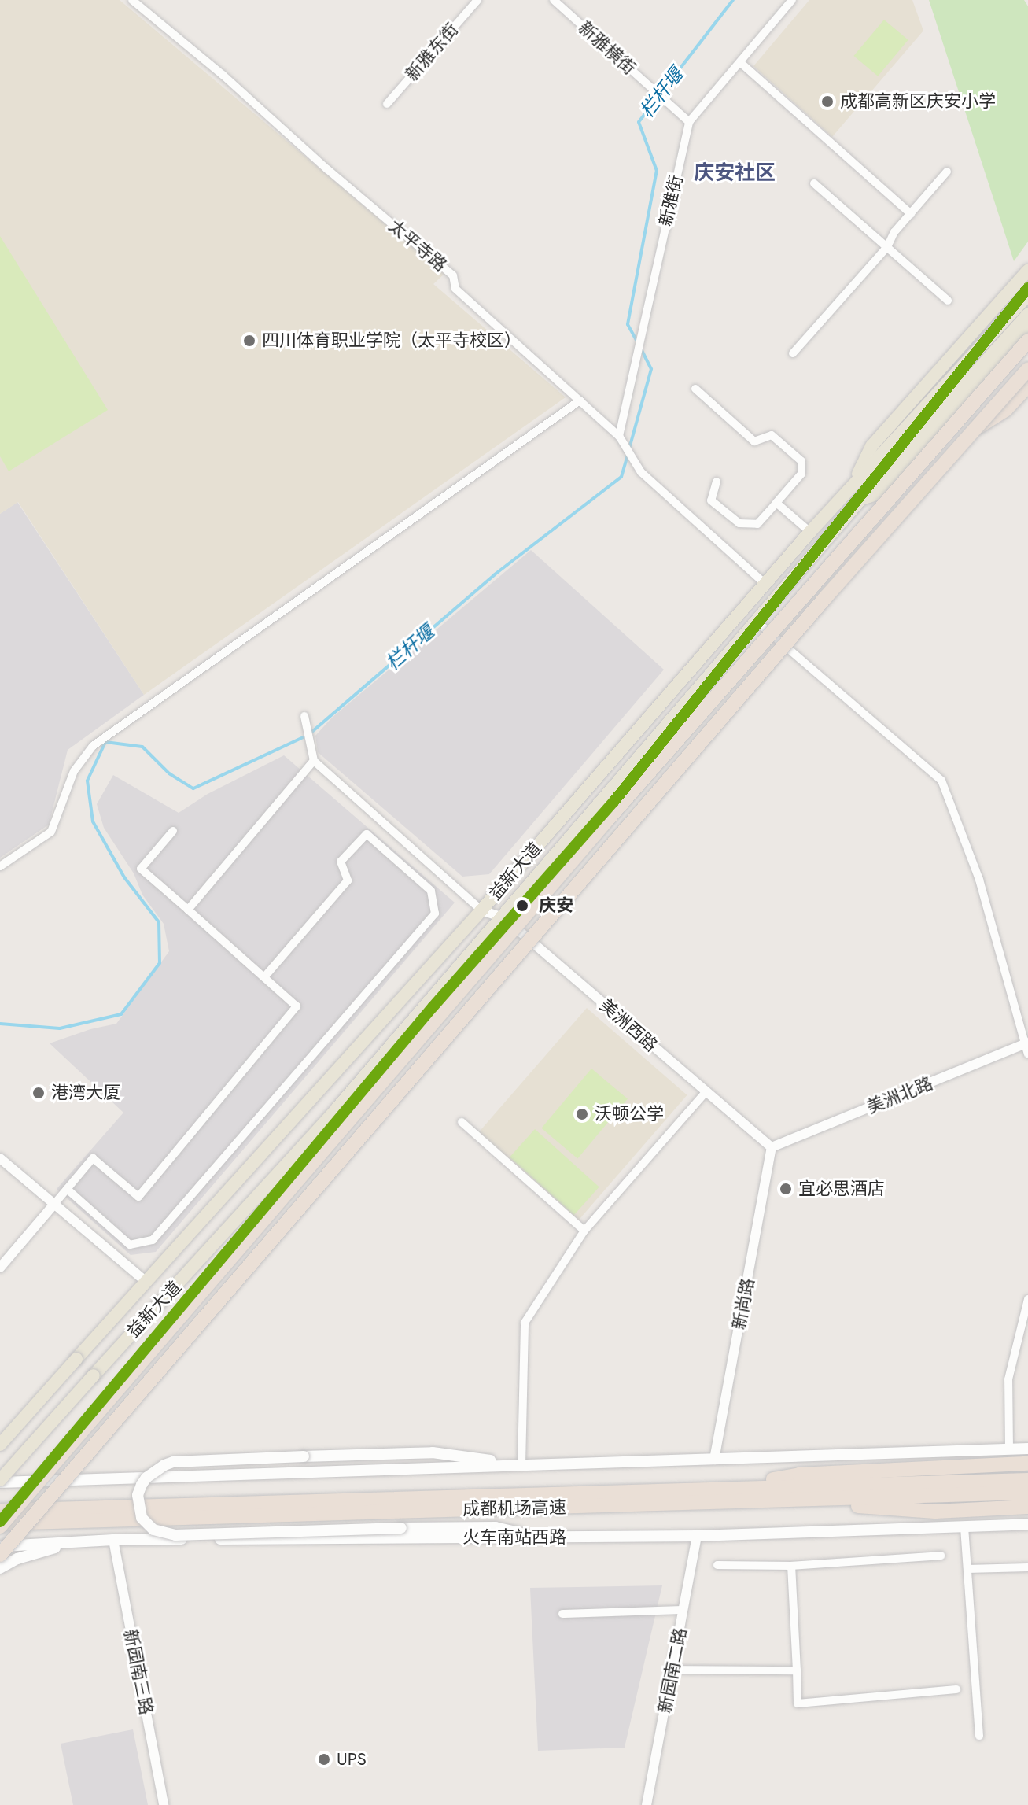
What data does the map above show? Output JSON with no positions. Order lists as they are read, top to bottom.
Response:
{
  "streets": {
    "highway": ["成都机场高速"],
    "main road": ["益新大道", "火车南站西路"],
    "street": [
      "新雅横街",
      "新雅东街",
      "新雅街",
      "太平寺路",
      "美洲西路",
      "美洲北路",
      "新尚路",
      "新园南二路",
      "新园南三路"
    ]
  },
  "crossings": [
    ["新雅横街", "新雅街"],
    ["新雅街", "太平寺路"],
    ["太平寺路", "益新大道"],
    ["益新大道", "美洲西路"],
    ["美洲西路", "美洲北路"],
    ["美洲西路", "新尚路"],
    ["美洲北路", "新尚路"],
    ["火车南站西路", "新园南二路"],
    ["火车南站西路", "新园南三路"]
  ],
  "districts": ["庆安社区"],
  "water": ["栏杆堰"],
  "places": [
    "成都高新区庆安小学",
    "四川体育职业学院（太平寺校区）",
    "庆安",
    "港湾大厦",
    "沃顿公学",
    "宜必思酒店",
    "UPS"
  ]
}
